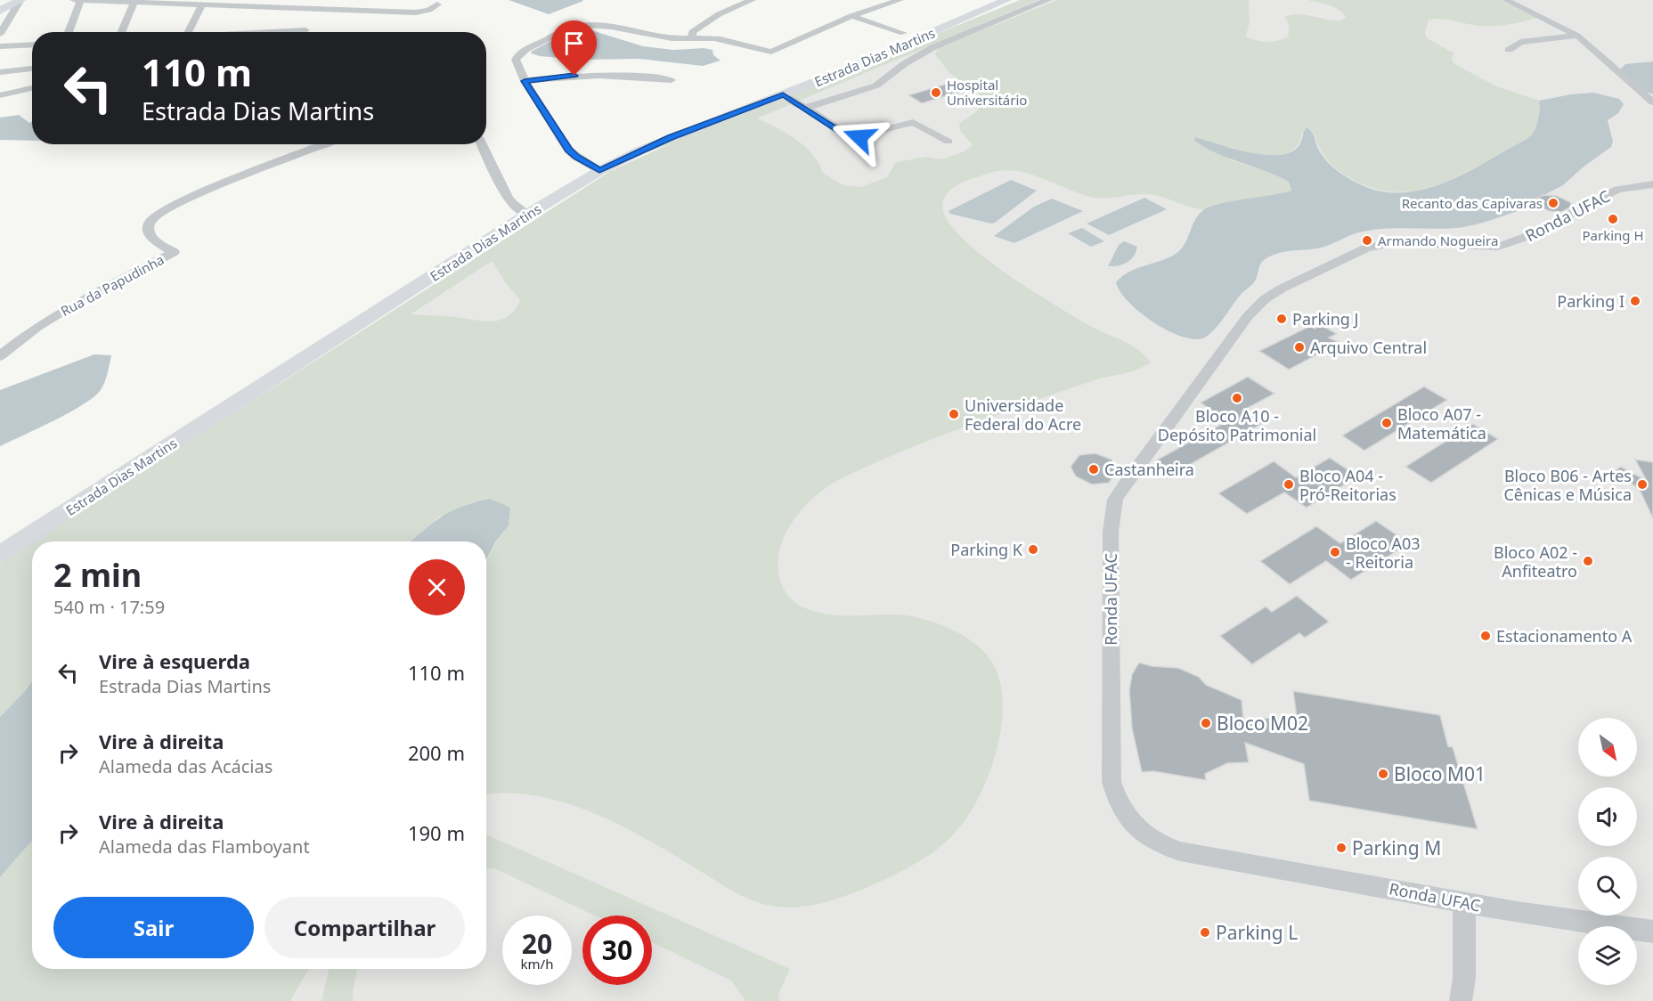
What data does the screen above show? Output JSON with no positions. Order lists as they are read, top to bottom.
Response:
{
  "streets": {
    "street": ["Estrada Dias Martins", "Ronda UFAC", "Rua da Papudinha"]
  },
  "places": [
    "Hospital Universitário",
    "Recanto das Capivaras",
    "Parking H",
    "Armando Nogueira",
    "Parking I",
    "Parking J",
    "Arquivo Central",
    "Bloco A10 - Depósito Patrimonial",
    "Universidade Federal do Acre",
    "Bloco A07 - Matemática",
    "Castanheira",
    "Bloco A04 - Pró-Reitorias",
    "Bloco B06 - Artes Cênicas e Música",
    "Parking K",
    "Bloco A03 - Reitoria",
    "Bloco A02 - Anfiteatro",
    "Estacionamento A",
    "Bloco M02",
    "Bloco M01",
    "Parking M",
    "Parking L"
  ],
  "north": "bottom right",
  "page": {
    "turn": ["110 m", "Estrada Dias Martins"],
    "heading": ["2 min", "540 m · 17:59"],
    "list": [
      {
        "name": "Vire à esquerda",
        "note": "Estrada Dias Martins",
        "value": "110 m"
      },
      {
        "name": "Vire à direita",
        "note": "Alameda das Acácias",
        "value": "200 m"
      },
      {
        "name": "Vire à direita",
        "note": "Alameda das Flamboyant",
        "value": "190 m"
      }
    ],
    "buttons": ["Sair", "Compartilhar"],
    "speed": "20 km/h",
    "limit": "30"
  }
}
